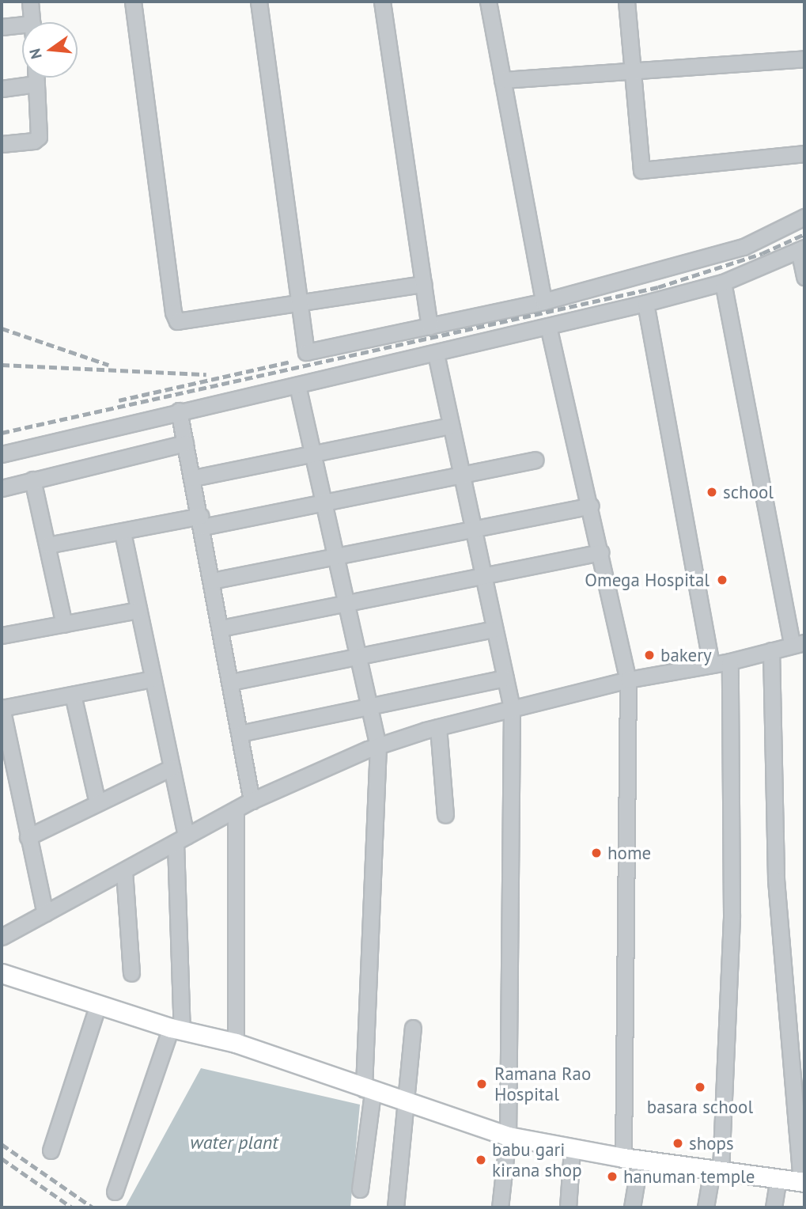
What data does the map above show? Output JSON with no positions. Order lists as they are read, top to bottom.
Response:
{
  "water": ["water plant"],
  "places": [
    "school",
    "Omega Hospital",
    "bakery",
    "home",
    "Ramana Rao Hospital",
    "basara school",
    "shops",
    "babu gari kirana shop",
    "hanuman temple"
  ],
  "north": "left"
}
